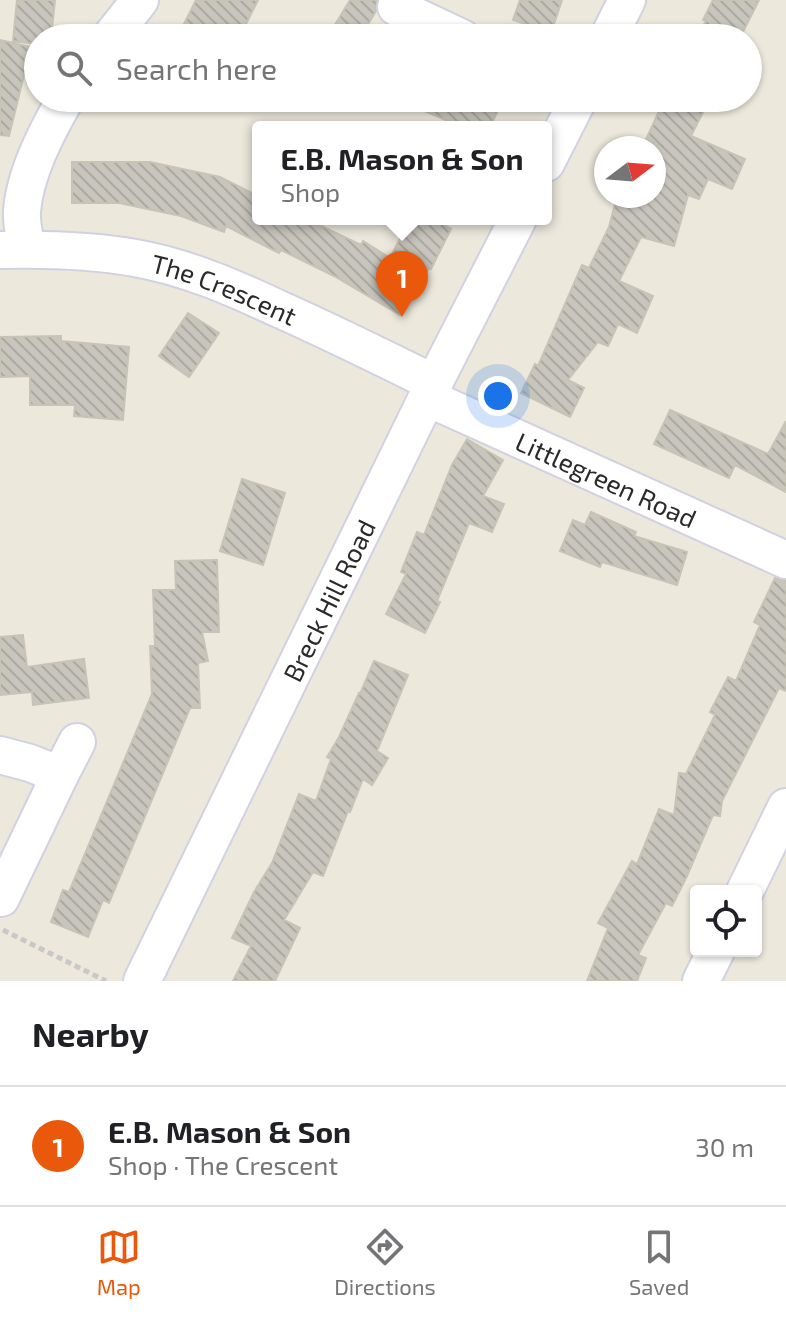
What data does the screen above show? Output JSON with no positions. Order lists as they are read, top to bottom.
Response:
{
  "streets": {
    "street": ["The Crescent", "Littlegreen Road", "Breck Hill Road"]
  },
  "crossings": [
    ["The Crescent", "Littlegreen Road"],
    ["The Crescent", "Breck Hill Road"],
    ["Littlegreen Road", "Breck Hill Road"]
  ],
  "north": "right",
  "page": {
    "search": "Search here",
    "popup": ["E.B. Mason & Son", "Shop"],
    "pins": "1",
    "heading": "Nearby",
    "list": [
      {
        "mark": "1",
        "name": "E.B. Mason & Son",
        "note": "Shop · The Crescent",
        "value": "30 m"
      }
    ],
    "nav": ["Map", "Directions", "Saved"]
  }
}
